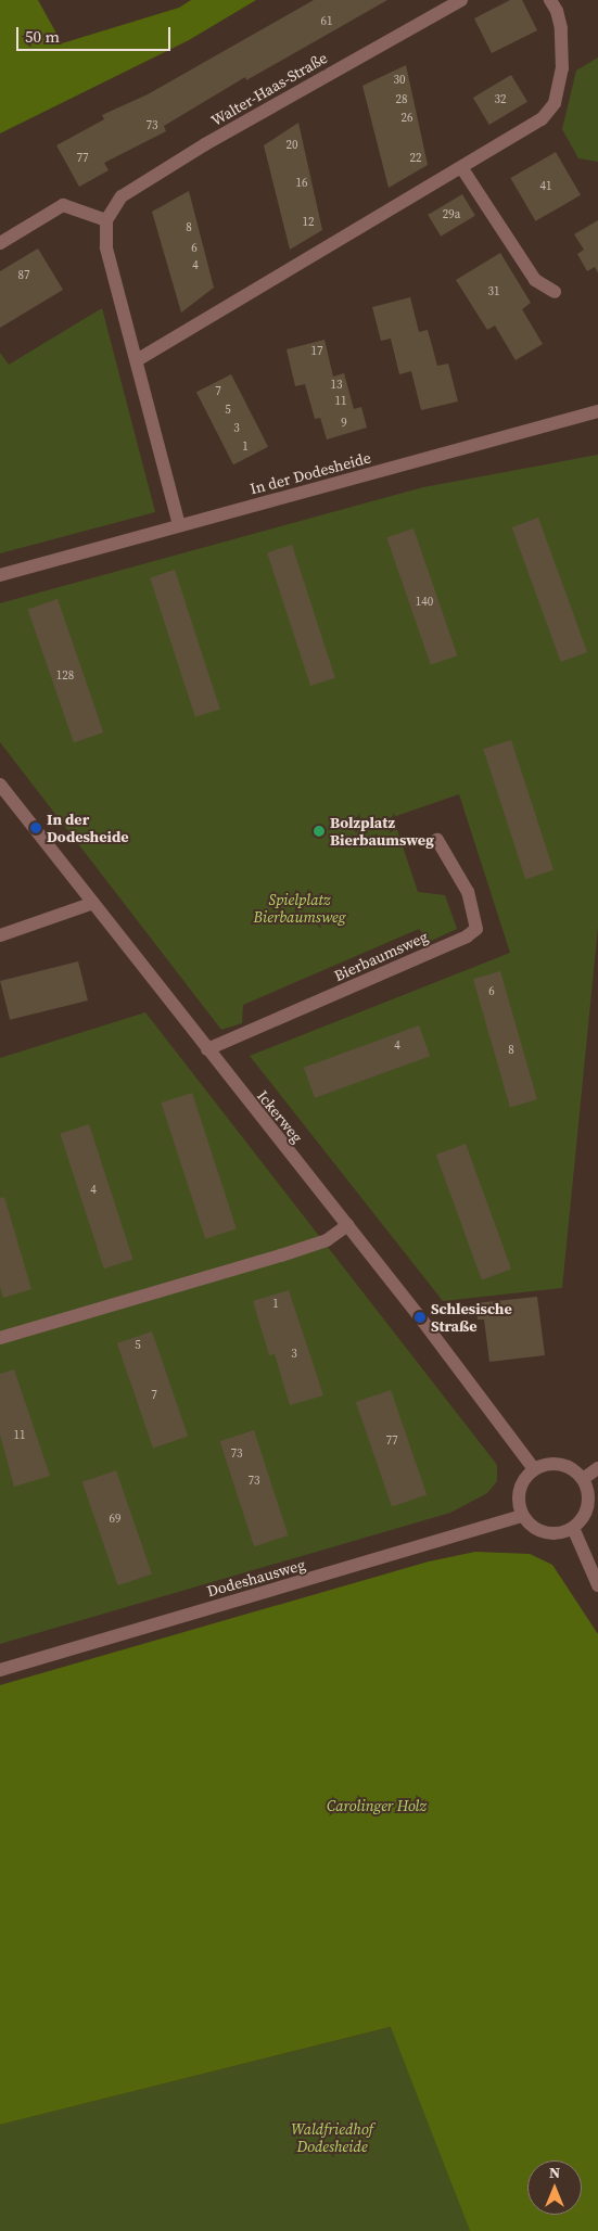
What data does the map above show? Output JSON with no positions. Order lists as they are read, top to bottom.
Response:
{
  "streets": {
    "street": [
      "Walter-Haas-Straße",
      "In der Dodesheide",
      "Bierbaumsweg",
      "Ickerweg",
      "Dodeshausweg"
    ]
  },
  "crossings": [
    ["Bierbaumsweg", "Ickerweg"],
    ["Ickerweg", "Dodeshausweg"]
  ],
  "parks": ["Spielplatz Bierbaumsweg", "Carolinger Holz", "Waldfriedhof Dodesheide"],
  "places": ["In der Dodesheide", "Bolzplatz Bierbaumsweg", "Schlesische Straße"],
  "house_numbers": [
    "61",
    "30",
    "28",
    "32",
    "26",
    "73",
    "20",
    "77",
    "22",
    "16",
    "41",
    "29a",
    "12",
    "8",
    "6",
    "4",
    "87",
    "31",
    "17",
    "13",
    "7",
    "11",
    "5",
    "9",
    "3",
    "1",
    "140",
    "128",
    "6",
    "4",
    "8",
    "4",
    "1",
    "5",
    "3",
    "7",
    "11",
    "77",
    "73",
    "73",
    "69"
  ],
  "scale_bar": "50 m",
  "north": "top"
}
